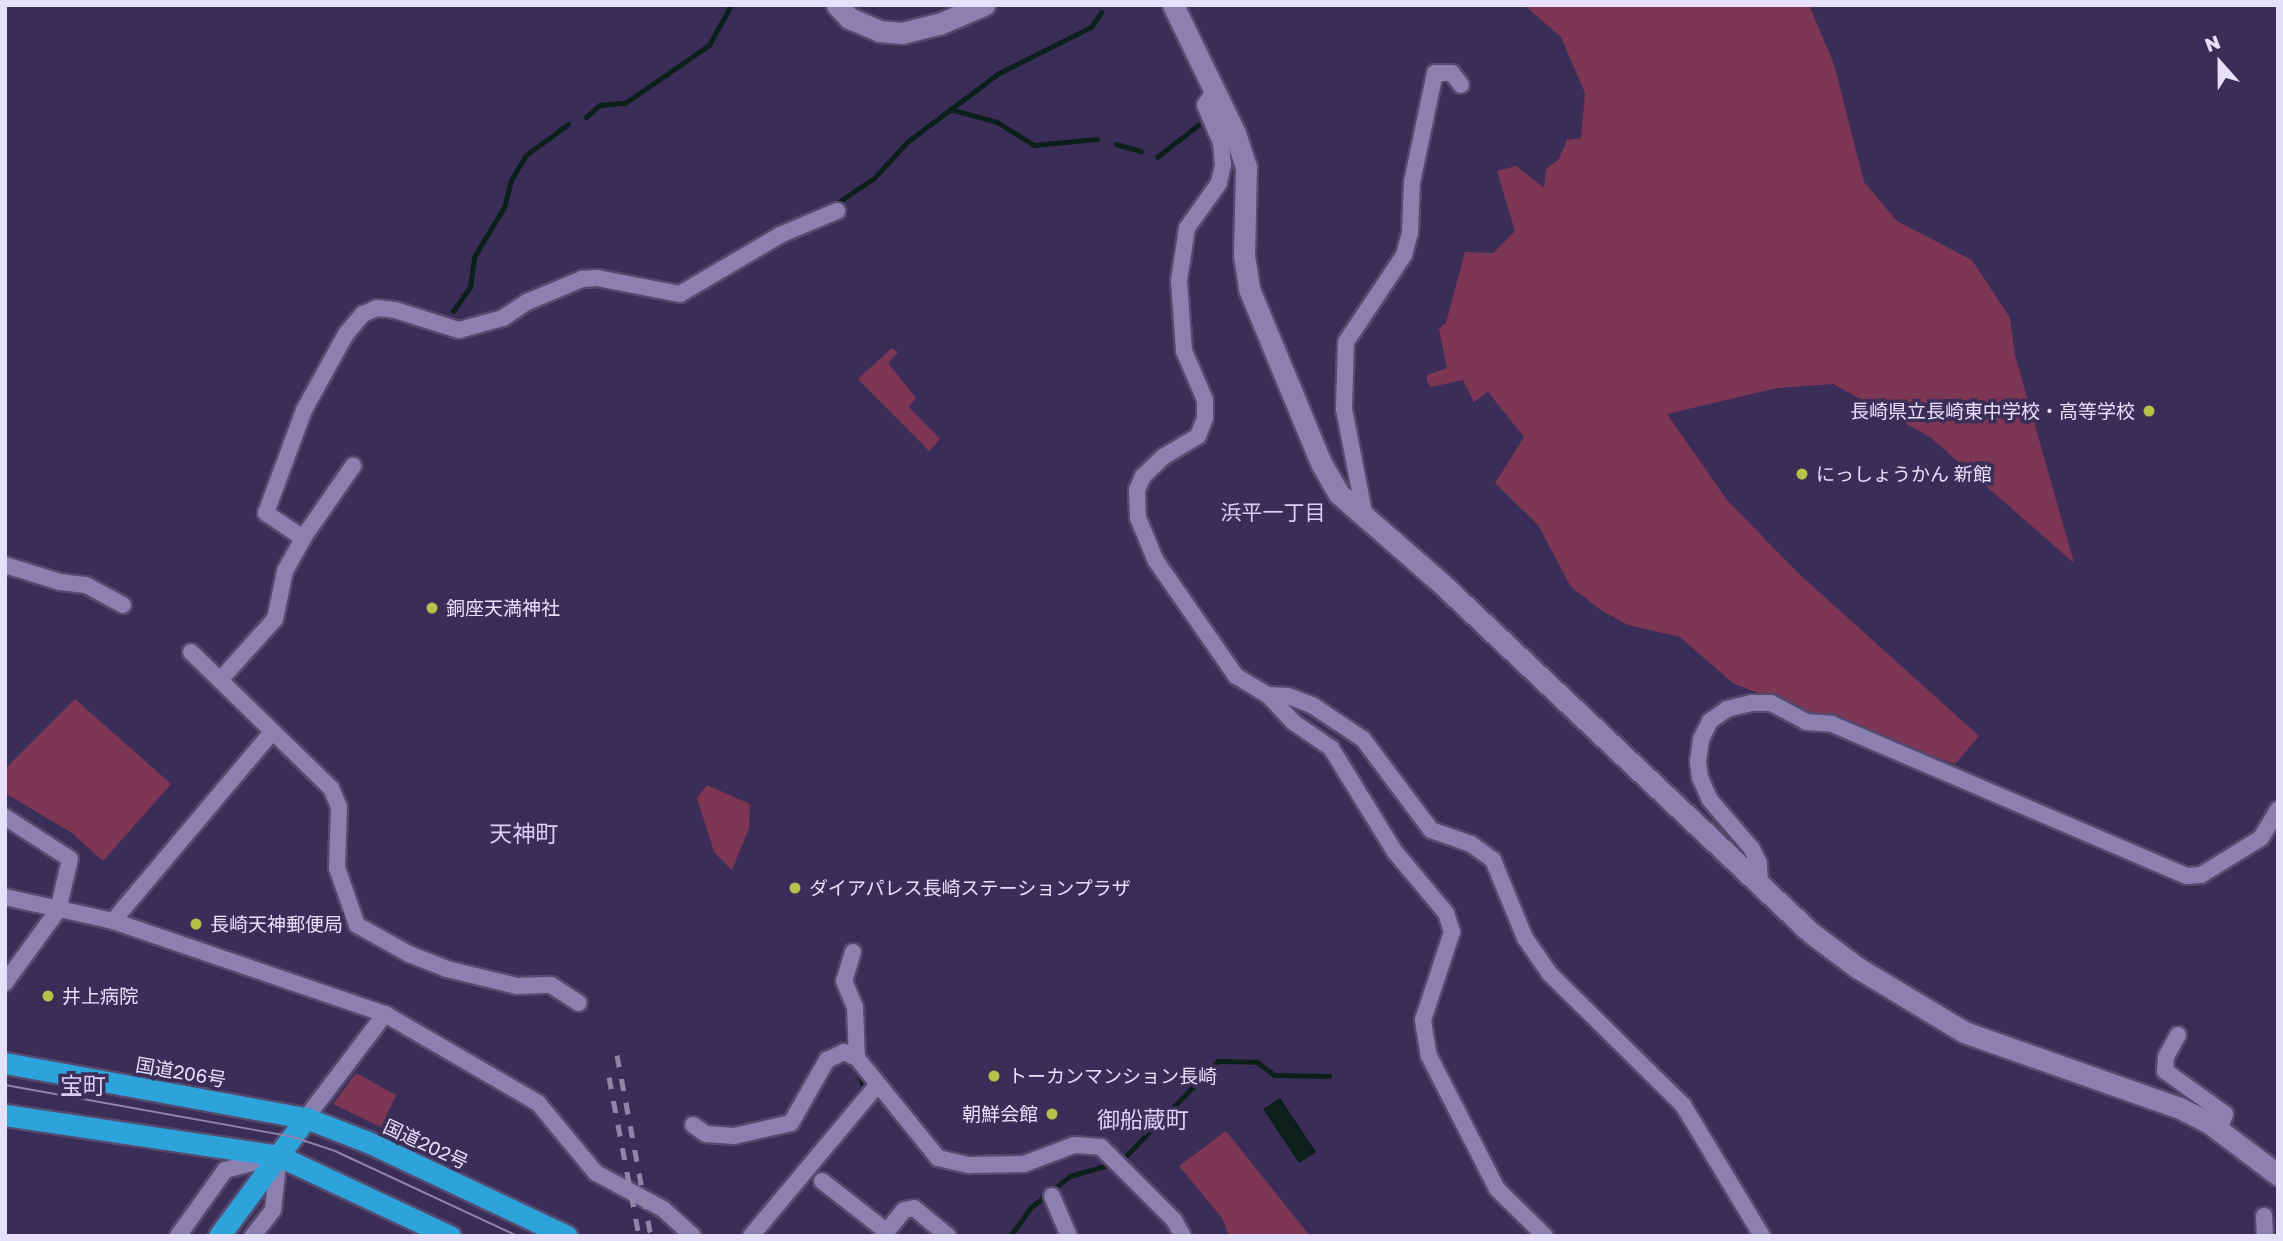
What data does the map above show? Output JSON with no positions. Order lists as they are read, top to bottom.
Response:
{
  "streets": {
    "highway": ["国道206号", "国道202号"]
  },
  "crossings": [
    ["国道206号", "国道202号"]
  ],
  "districts": [
    "浜平一丁目",
    "天神町",
    "宝町",
    "御船蔵町"
  ],
  "places": [
    "長崎県立長崎東中学校・高等学校",
    "にっしょうかん 新館",
    "銅座天満神社",
    "ダイアパレス長崎ステーションプラザ",
    "長崎天神郵便局",
    "井上病院",
    "トーカンマンション長崎",
    "朝鮮会館"
  ],
  "north": "top"
}
